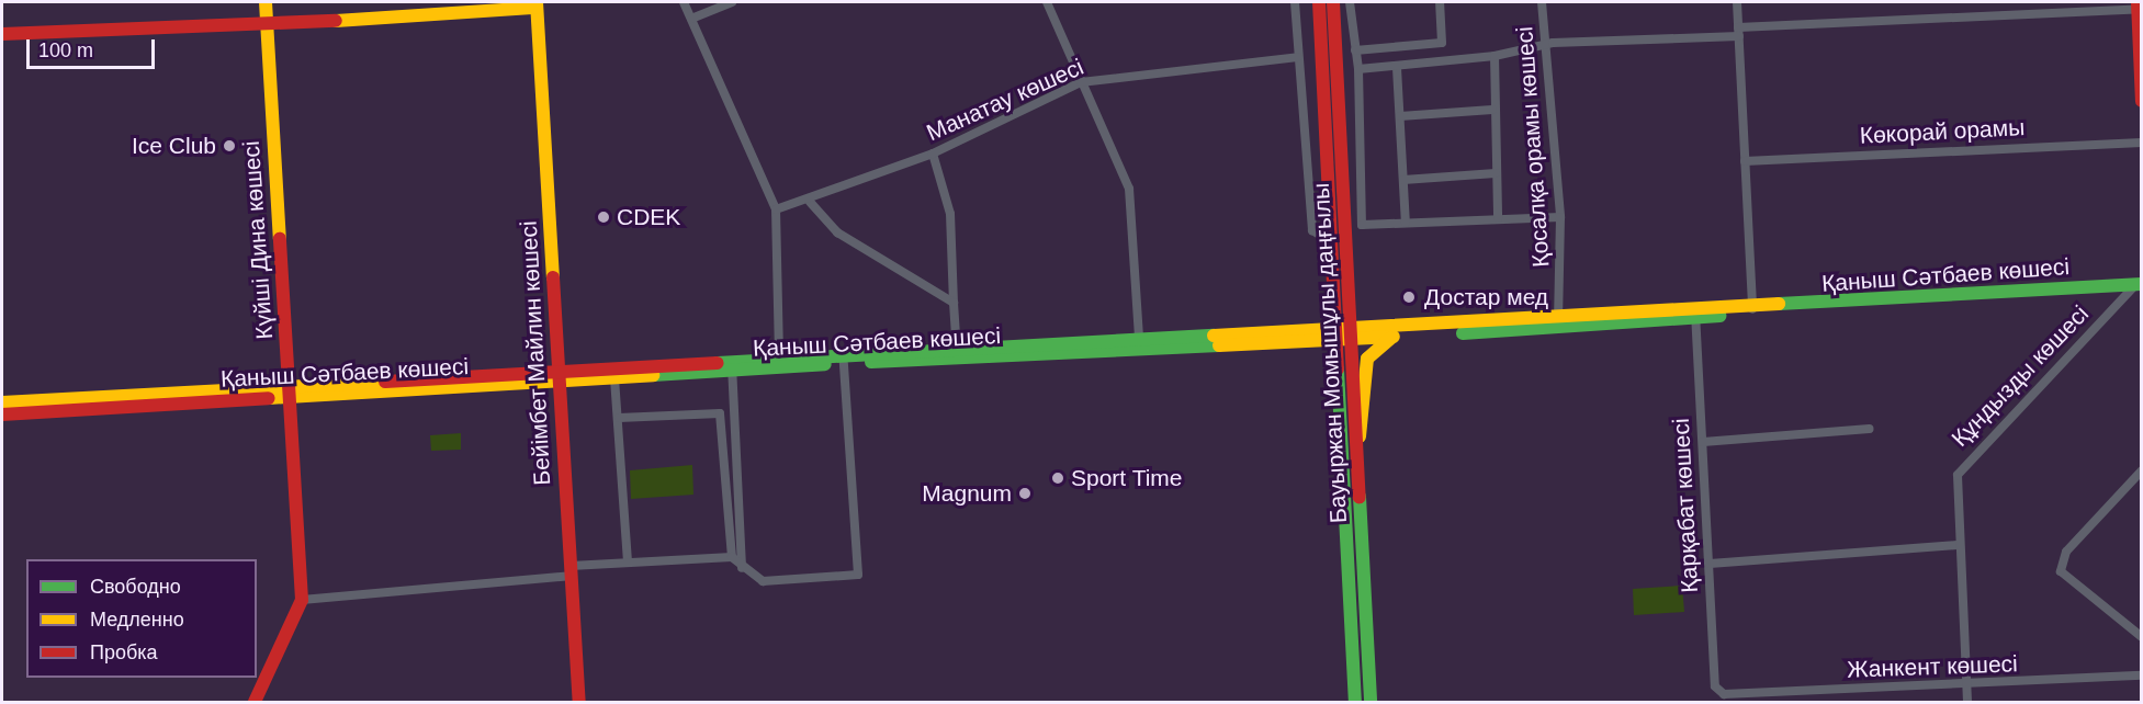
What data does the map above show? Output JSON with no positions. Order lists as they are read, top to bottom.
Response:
{
  "streets": {
    "main road": [
      "Күйші Дина көшесі",
      "Қаныш Сәтбаев көшесі",
      "Бейімбет Майлин көшесі",
      "Бауыржан Момышұлы даңғылы"
    ],
    "street": [
      "Манатау көшесі",
      "Көкорай орамы",
      "Қосалқа орамы көшесі",
      "Құндызды көшесі",
      "Қарқабат көшесі",
      "Жанкент көшесі"
    ]
  },
  "crossings": [
    ["Қосалқа орамы көшесі", "Қаныш Сәтбаев көшесі"],
    ["Күйші Дина көшесі", "Қаныш Сәтбаев көшесі"],
    ["Қаныш Сәтбаев көшесі", "Бейімбет Майлин көшесі"],
    ["Қаныш Сәтбаев көшесі", "Бауыржан Момышұлы даңғылы"],
    ["Қаныш Сәтбаев көшесі", "Құндызды көшесі"],
    ["Қаныш Сәтбаев көшесі", "Қарқабат көшесі"],
    ["Құндызды көшесі", "Жанкент көшесі"],
    ["Қарқабат көшесі", "Жанкент көшесі"]
  ],
  "places": [
    "Ice Club",
    "CDEK",
    "Достар мед",
    "Sport Time",
    "Magnum"
  ],
  "legend": ["Свободно", "Медленно", "Пробка"],
  "scale_bar": "100 m"
}
